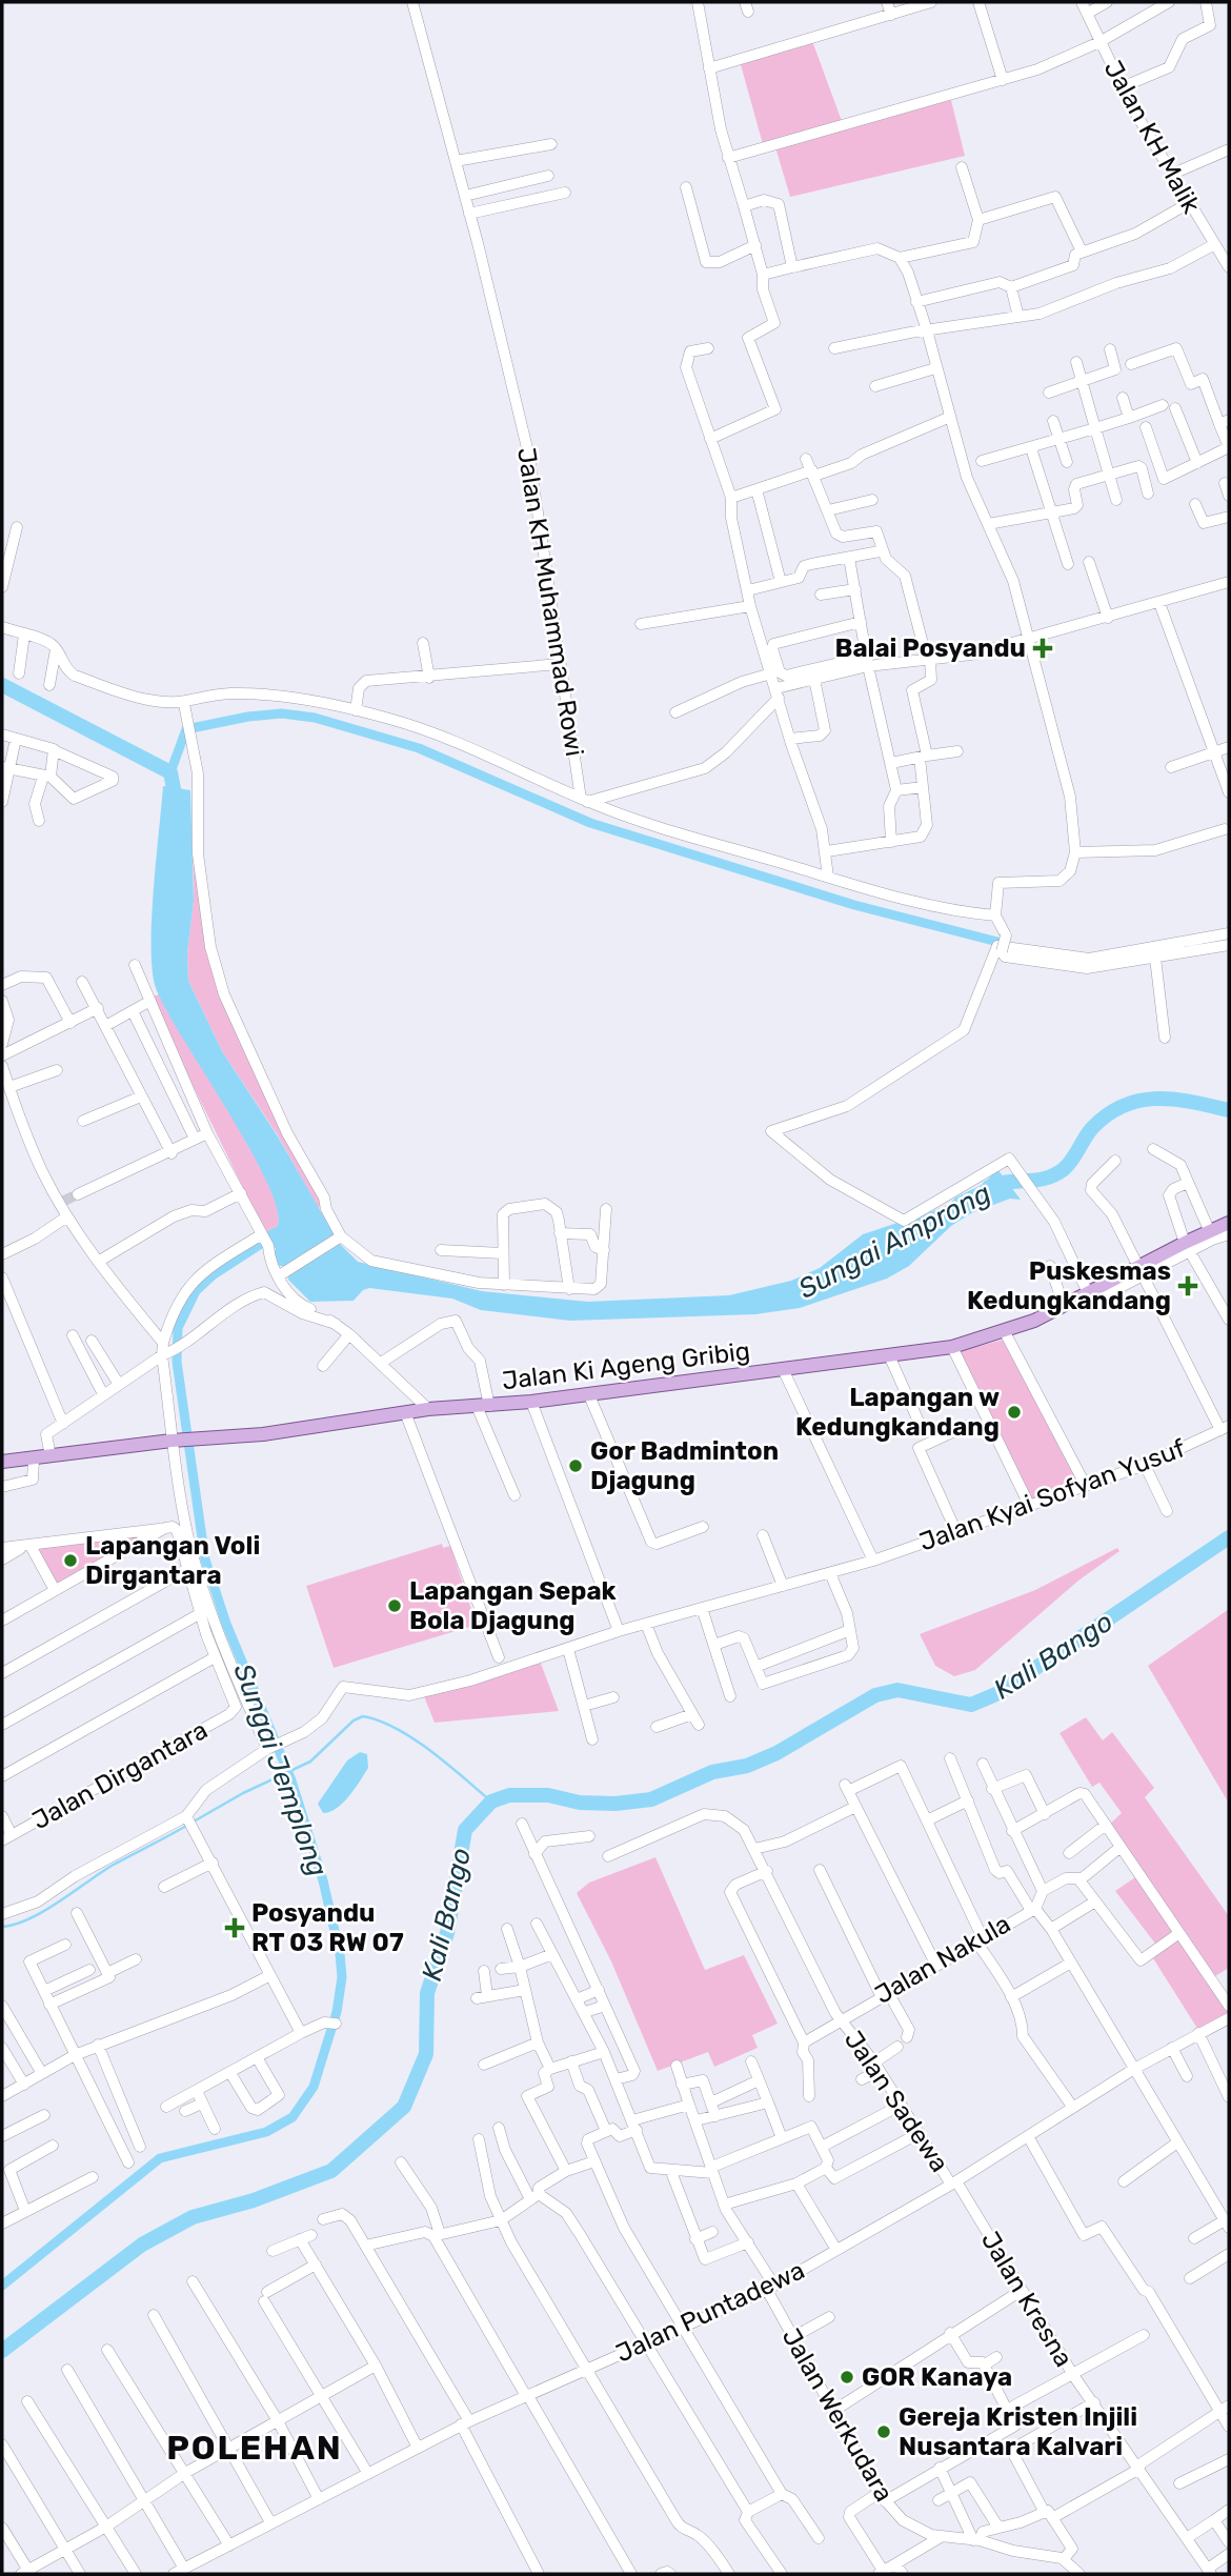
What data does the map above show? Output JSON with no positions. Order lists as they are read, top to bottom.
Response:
{
  "streets": {
    "main road": ["Jalan Ki Ageng Gribig"],
    "street": [
      "Jalan KH Malik",
      "Jalan KH Muhammad Rowi",
      "Jalan Kyai Sofyan Yusuf",
      "Jalan Dirgantara",
      "Jalan Nakula",
      "Jalan Sadewa",
      "Jalan Kresna",
      "Jalan Puntadewa",
      "Jalan Werkudara"
    ]
  },
  "crossings": [
    ["Jalan Nakula", "Jalan Sadewa"],
    ["Jalan Nakula", "Jalan Puntadewa"],
    ["Jalan Sadewa", "Jalan Kresna"],
    ["Jalan Sadewa", "Jalan Puntadewa"],
    ["Jalan Kresna", "Jalan Puntadewa"],
    ["Jalan Puntadewa", "Jalan Werkudara"]
  ],
  "districts": ["POLEHAN"],
  "water": ["Sungai Amprong", "Kali Bango", "Sungai Jemplong"],
  "places": {
    "health": ["Balai Posyandu", "Puskesmas Kedungkandang", "Posyandu RT 03 RW 07"],
    "other": [
      "Lapangan w Kedungkandang",
      "Gor Badminton Djagung",
      "Lapangan Voli Dirgantara",
      "Lapangan Sepak Bola Djagung",
      "GOR Kanaya",
      "Gereja Kristen Injili Nusantara Kalvari"
    ]
  }
}
